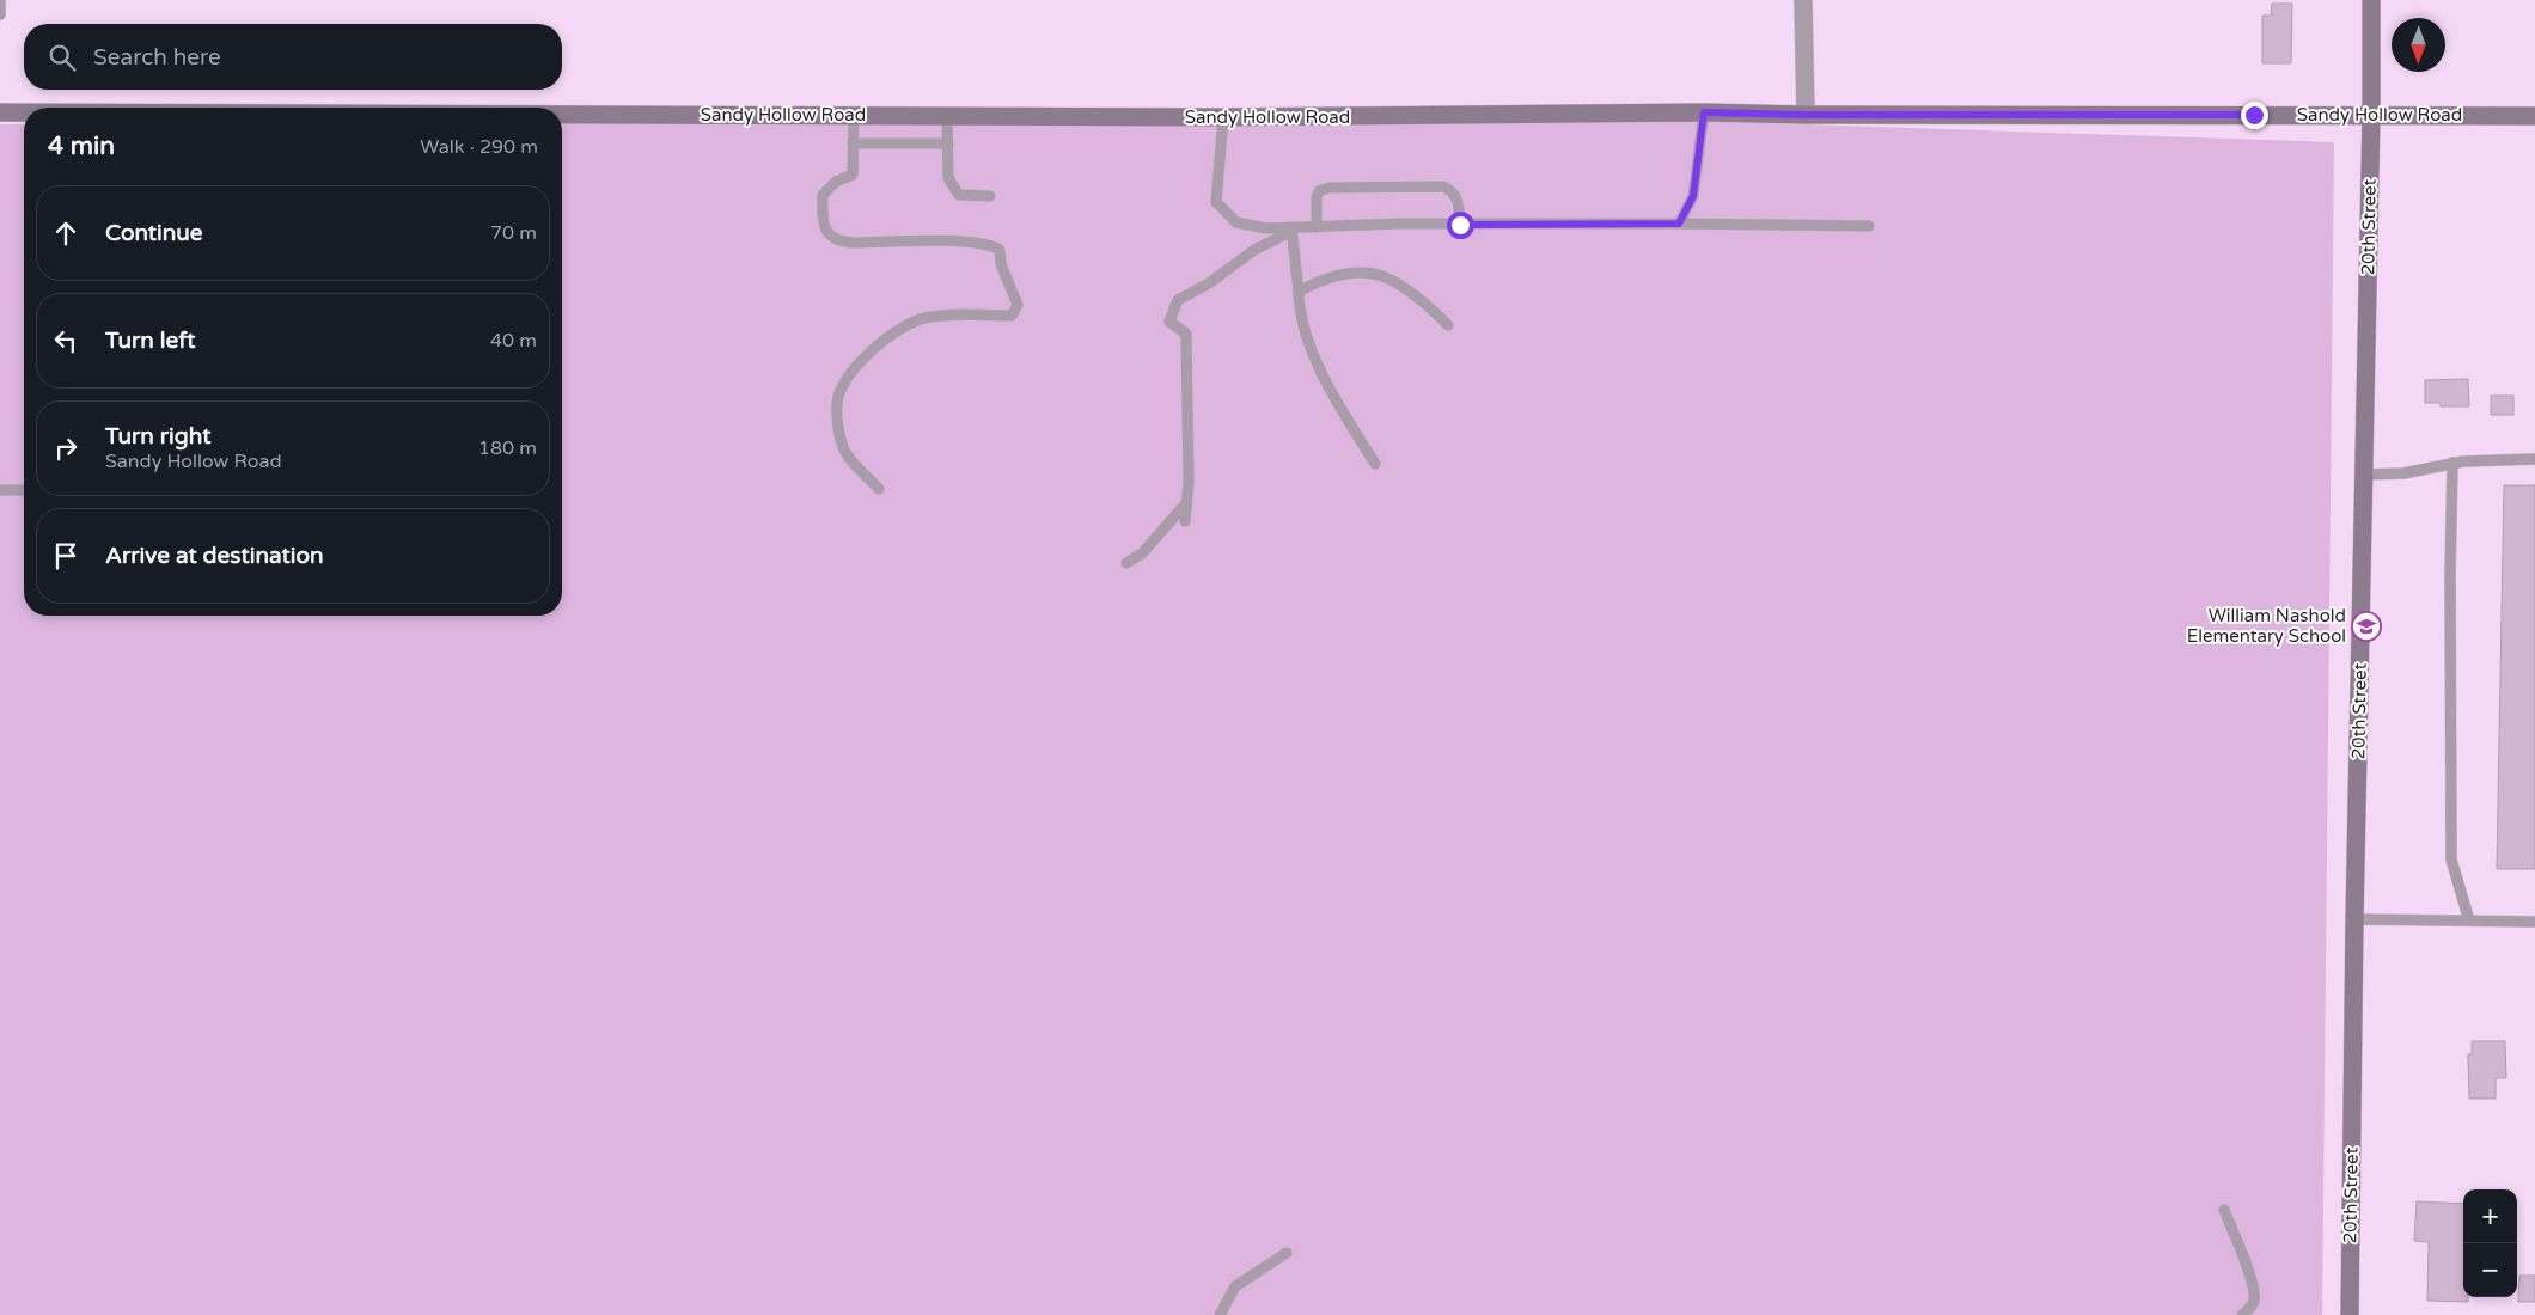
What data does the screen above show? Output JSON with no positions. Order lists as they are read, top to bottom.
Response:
{
  "streets": {
    "street": ["Sandy Hollow Road", "20th Street"]
  },
  "crossings": [
    ["Sandy Hollow Road", "20th Street"]
  ],
  "places": {
    "school or university": ["William Nashold Elementary School"]
  },
  "north": "bottom",
  "page": {
    "search": "Search here",
    "heading": ["4 min", "Walk · 290 m"],
    "list": [
      ["Continue", "70 m"],
      ["Turn left", "40 m"],
      ["Turn right", "Sandy Hollow Road", "180 m"],
      "Arrive at destination"
    ],
    "map_buttons": ["+", "−"]
  }
}
